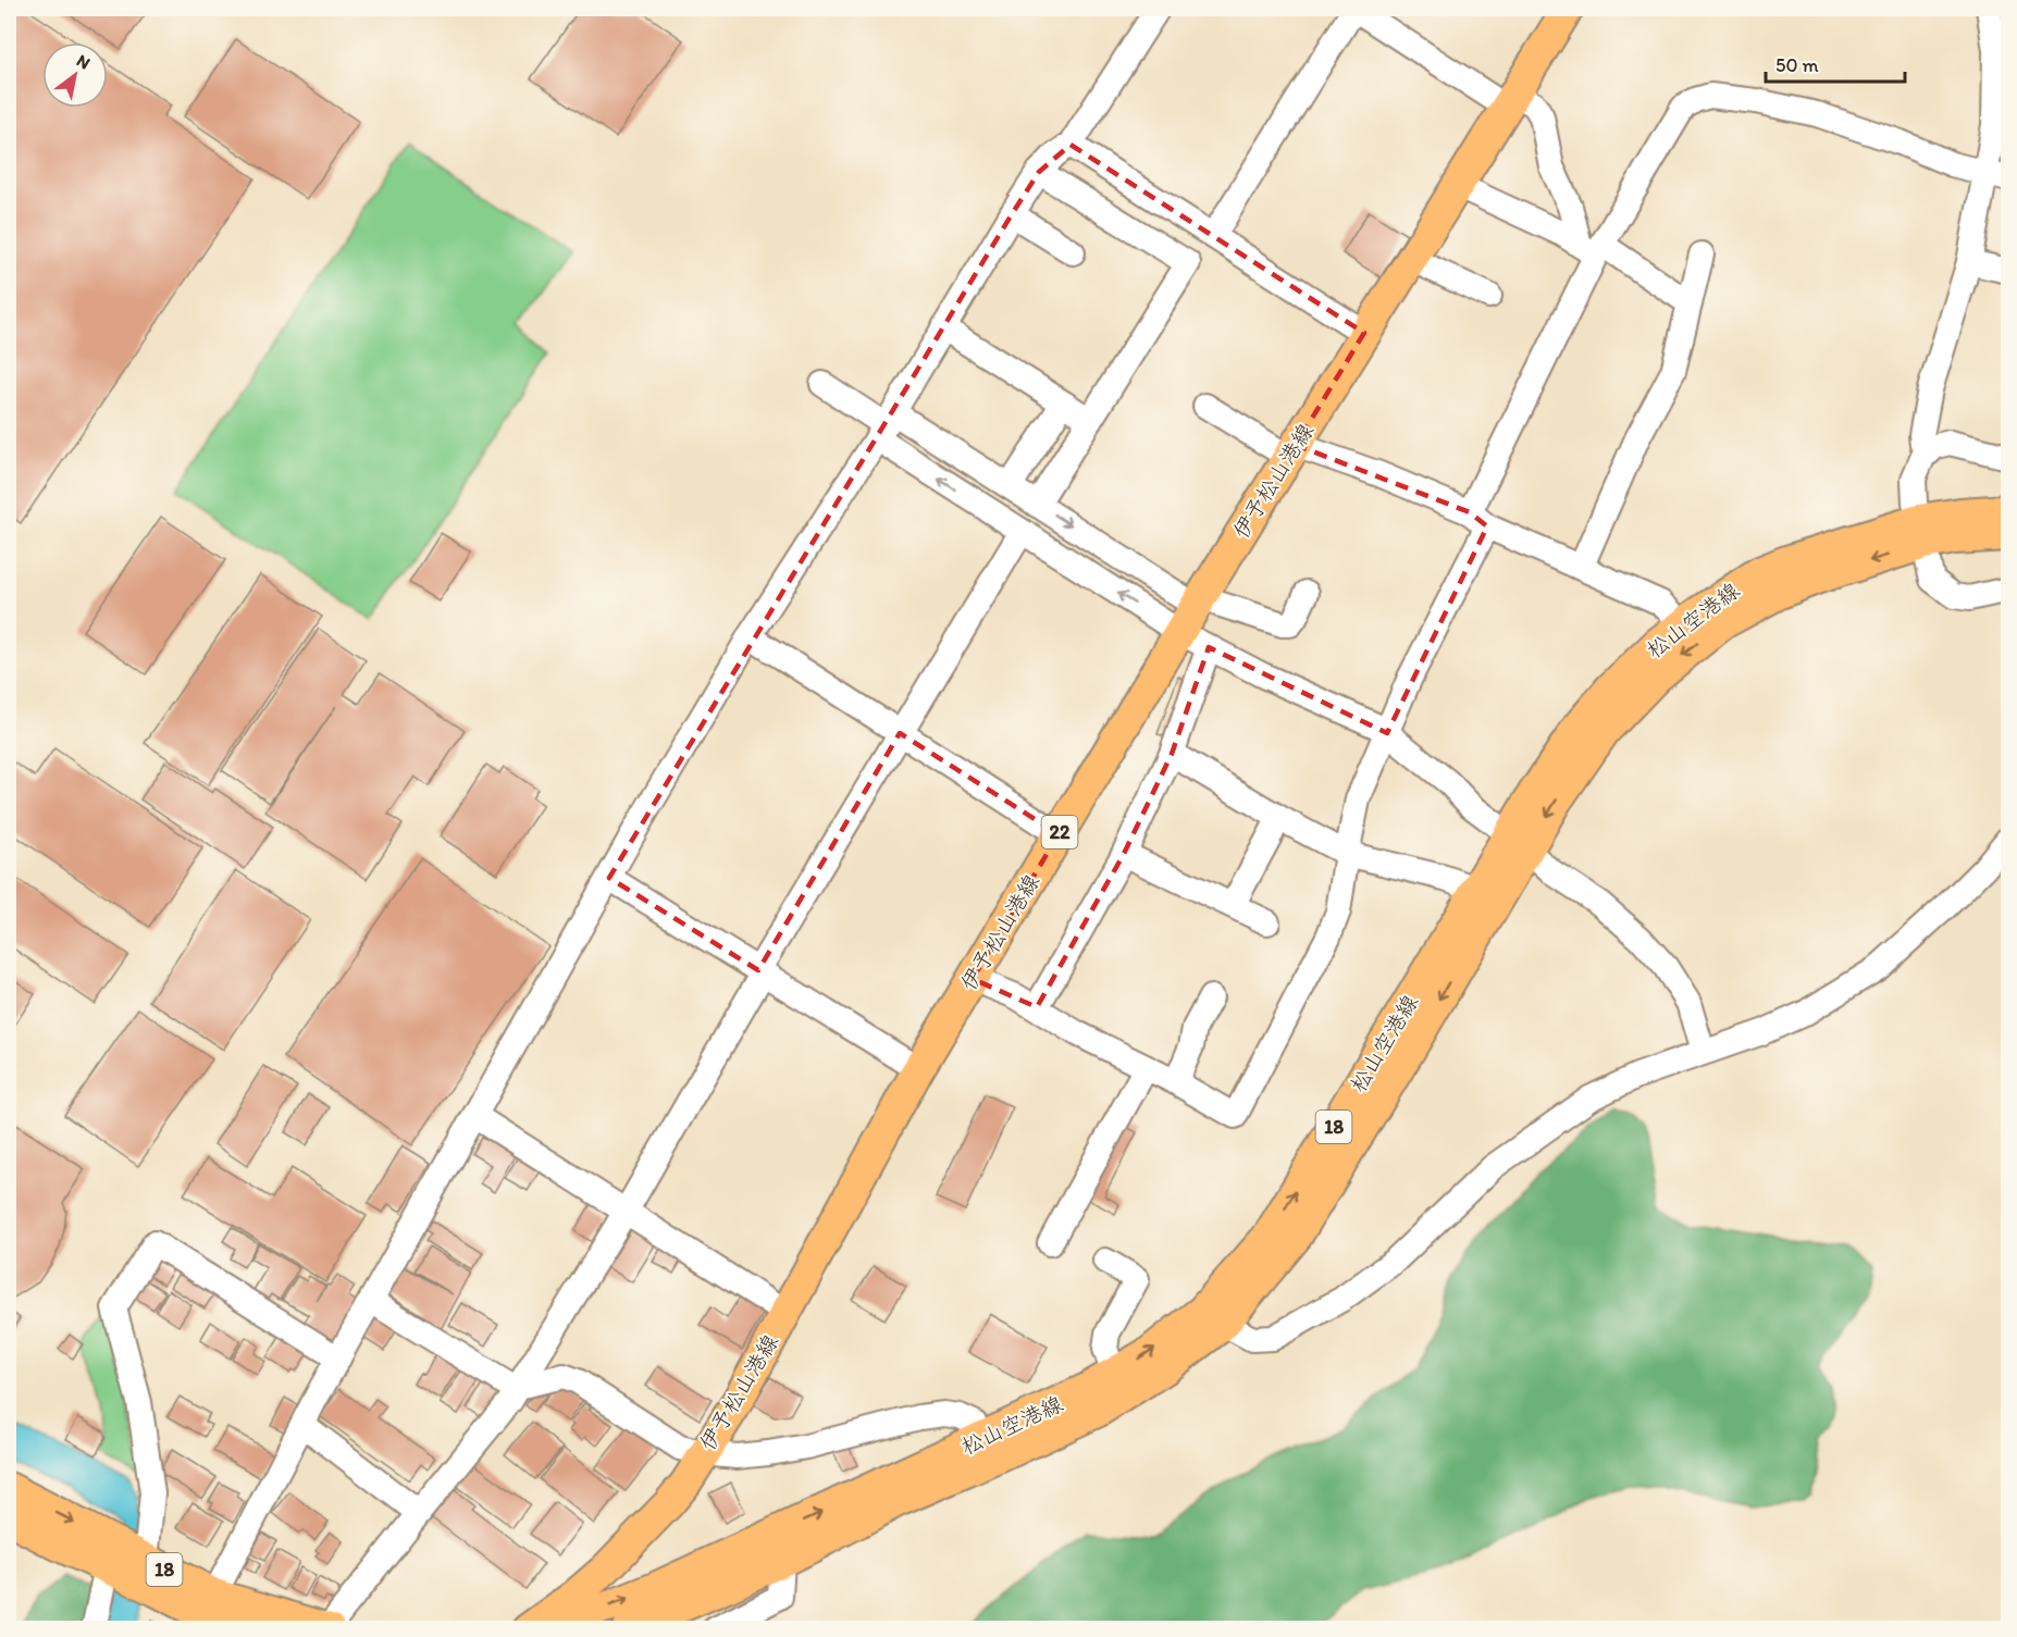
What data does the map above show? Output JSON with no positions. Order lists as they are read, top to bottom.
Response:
{
  "streets": {
    "main road": [
      "伊予松山港線",
      "松山空港線",
      "22",
      "18"
    ]
  },
  "scale_bar": "50 m",
  "north": "top right"
}
